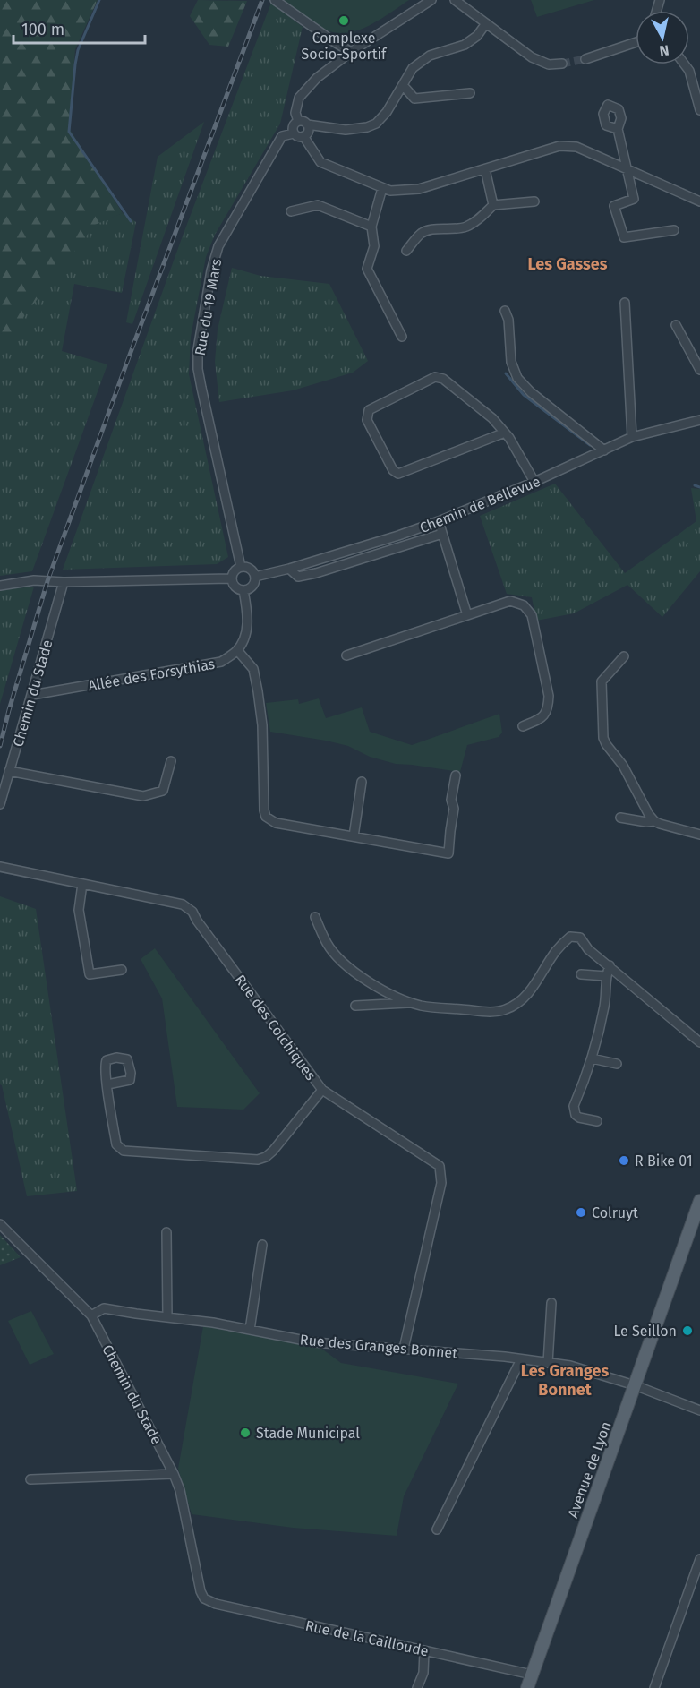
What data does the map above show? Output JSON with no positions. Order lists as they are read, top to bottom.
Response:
{
  "streets": {
    "main road": ["Avenue de Lyon"],
    "street": [
      "Rue du 19 Mars",
      "Chemin de Bellevue",
      "Allée des Forsythias",
      "Chemin du Stade",
      "Rue des Colchiques",
      "Rue des Granges Bonnet",
      "Rue de la Cailloude"
    ]
  },
  "crossings": [
    ["Rue du 19 Mars", "Chemin de Bellevue"],
    ["Allée des Forsythias", "Chemin du Stade"],
    ["Chemin du Stade", "Rue des Granges Bonnet"],
    ["Chemin du Stade", "Rue de la Cailloude"],
    ["Rue des Colchiques", "Rue des Granges Bonnet"],
    ["Rue des Granges Bonnet", "Avenue de Lyon"],
    ["Avenue de Lyon", "Rue de la Cailloude"]
  ],
  "districts": ["Les Gasses", "Les Granges Bonnet"],
  "places": [
    "Complexe Socio-Sportif",
    "R Bike 01",
    "Colruyt",
    "Le Seillon",
    "Stade Municipal"
  ],
  "scale_bar": "100 m",
  "north": "bottom"
}
